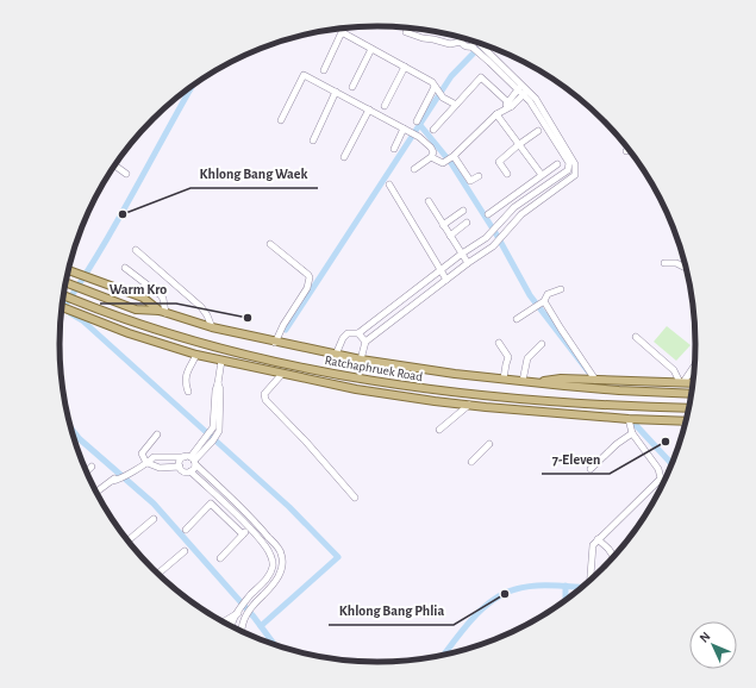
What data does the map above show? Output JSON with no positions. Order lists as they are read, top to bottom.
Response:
{
  "streets": {
    "main road": ["Ratchaphruek Road"]
  },
  "places": [
    "Khlong Bang Waek",
    "Warm Kro",
    "7-Eleven",
    "Khlong Bang Phlia"
  ],
  "north": "top left"
}
